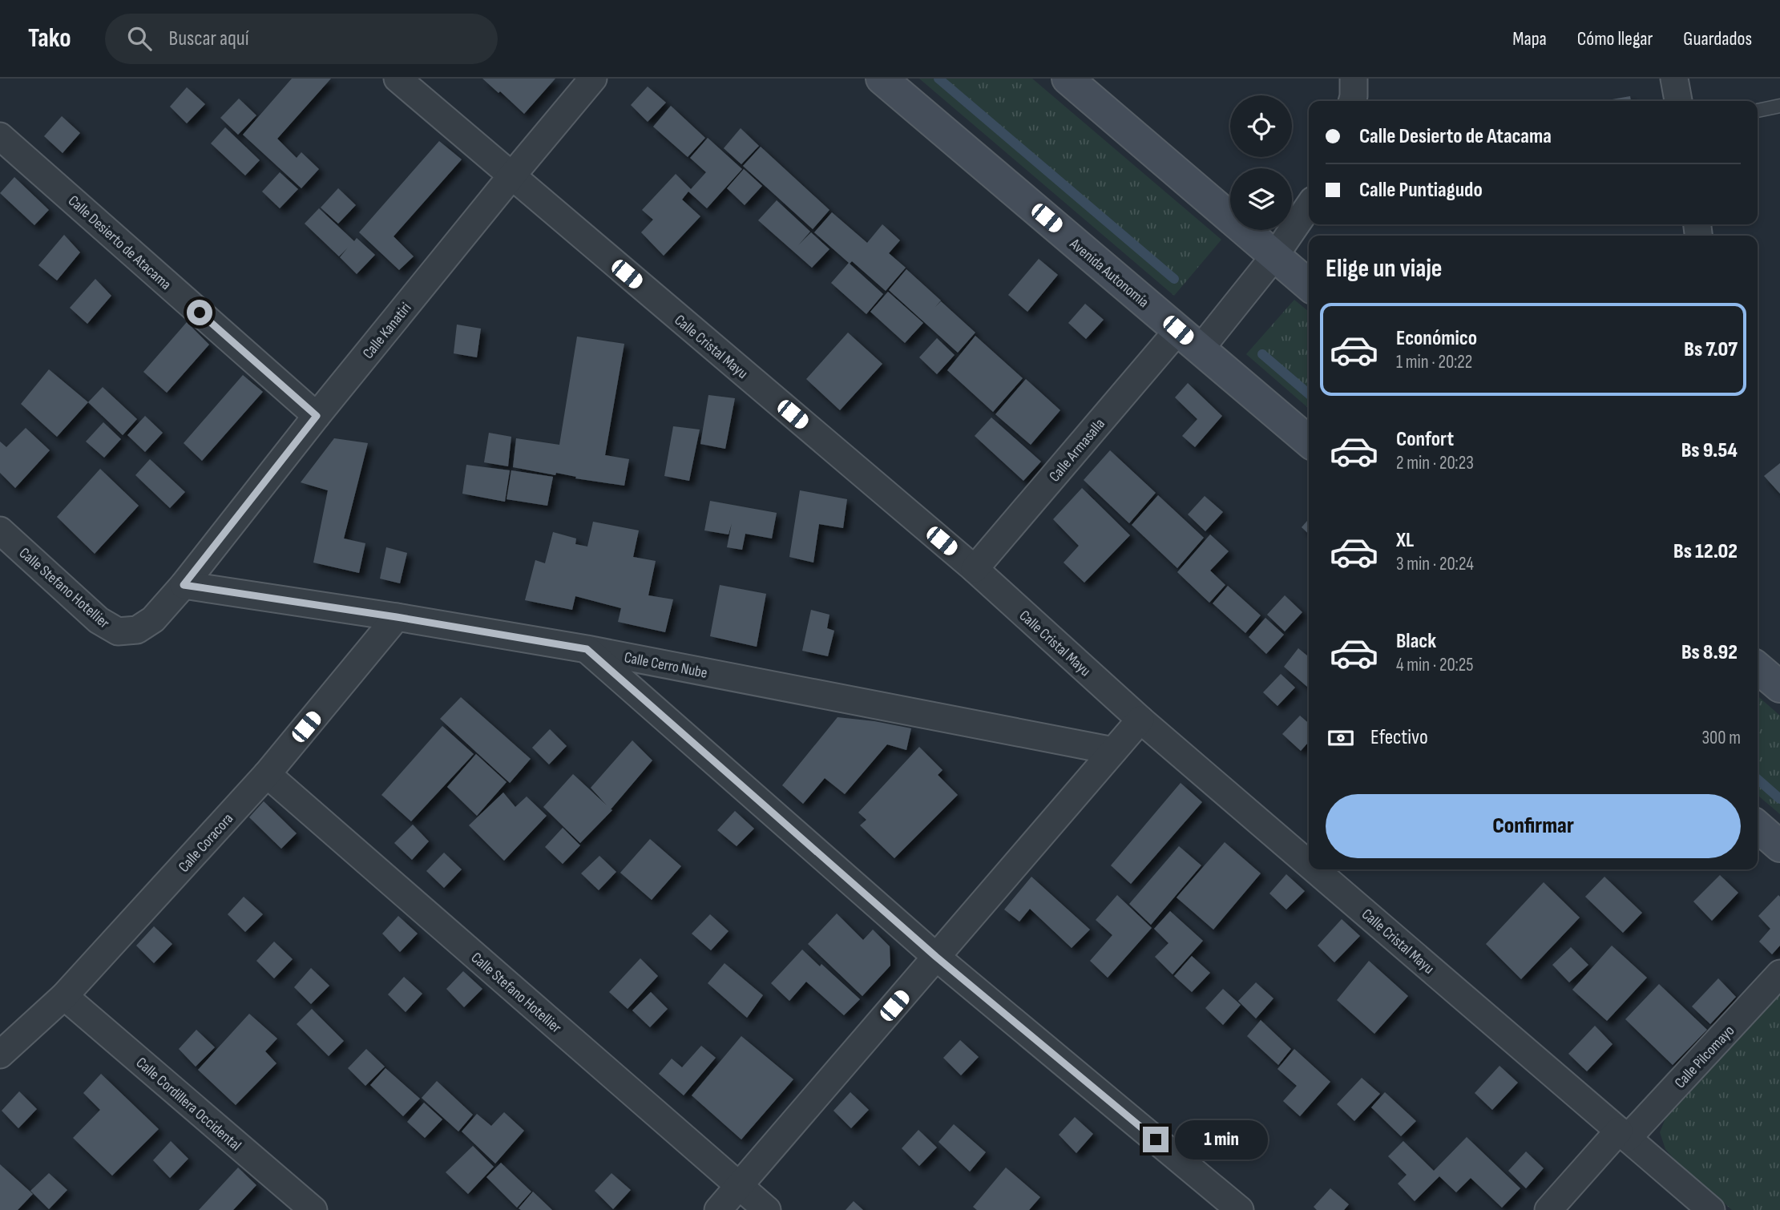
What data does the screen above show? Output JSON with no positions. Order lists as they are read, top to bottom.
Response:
{
  "streets": {
    "street": [
      "Calle Desierto de Atacama",
      "Avenida Autonomía",
      "Calle Kanatiri",
      "Calle Cristal Mayu",
      "Calle Armasalla",
      "Calle Stefano Hotellier",
      "Calle Cerro Nube",
      "Calle Coracora",
      "Calle Pilcomayo",
      "Calle Cordillera Occidental"
    ]
  },
  "crossings": [
    ["Calle Desierto de Atacama", "Calle Kanatiri"],
    ["Avenida Autonomía", "Calle Armasalla"],
    ["Calle Kanatiri", "Calle Cristal Mayu"],
    ["Calle Kanatiri", "Calle Stefano Hotellier"],
    ["Calle Kanatiri", "Calle Cerro Nube"],
    ["Calle Cristal Mayu", "Calle Armasalla"],
    ["Calle Cristal Mayu", "Calle Pilcomayo"],
    ["Calle Stefano Hotellier", "Calle Cerro Nube"],
    ["Calle Stefano Hotellier", "Calle Coracora"],
    ["Calle Cerro Nube", "Calle Coracora"],
    ["Calle Coracora", "Calle Cordillera Occidental"]
  ],
  "page": {
    "header": "Tako",
    "search": "Buscar aquí",
    "nav": ["Mapa", "Cómo llegar", "Guardados"],
    "banner": ["Calle Desierto de Atacama", "Calle Puntiagudo"],
    "heading": "Elige un viaje",
    "list": [
      {
        "name": "Económico",
        "note": "1 min · 20:22",
        "value": "Bs 7.07"
      },
      {
        "name": "Confort",
        "note": "2 min · 20:23",
        "value": "Bs 9.54"
      },
      {
        "name": "XL",
        "note": "3 min · 20:24",
        "value": "Bs 12.02"
      },
      {
        "name": "Black",
        "note": "4 min · 20:25",
        "value": "Bs 8.92"
      }
    ],
    "pay": ["Efectivo", "300 m"],
    "buttons": "Confirmar",
    "bubble": "1 min"
  }
}
